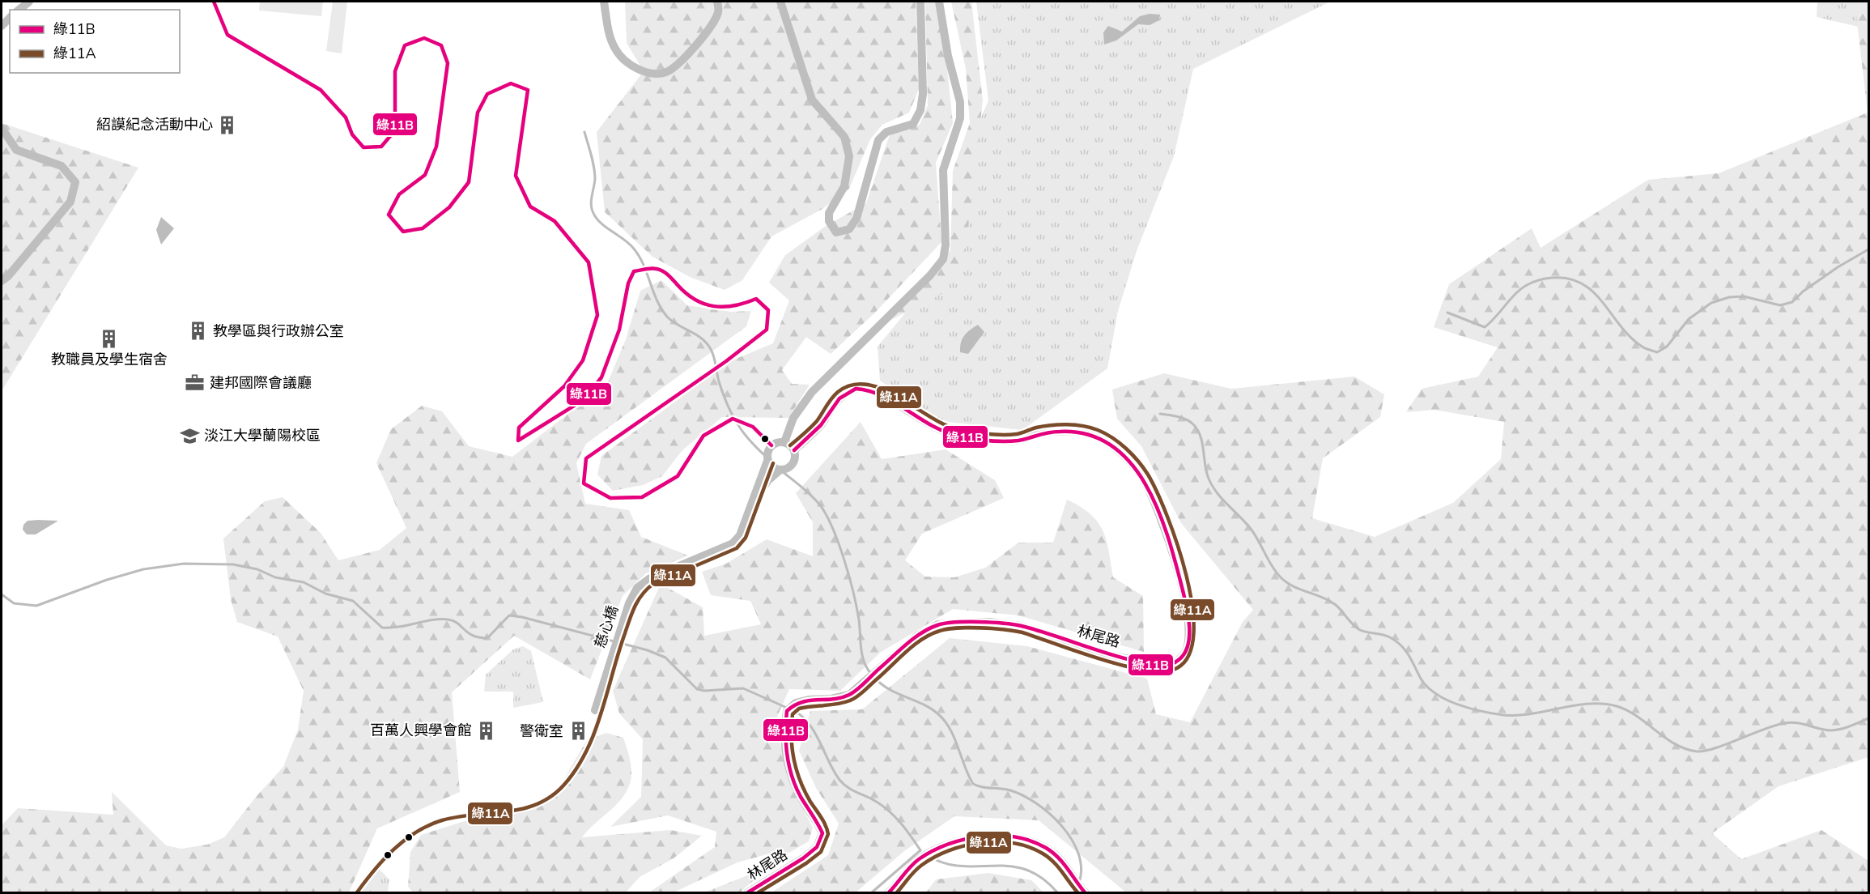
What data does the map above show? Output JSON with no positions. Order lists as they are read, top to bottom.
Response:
{
  "streets": {
    "street": ["慈心橋", "林尾路"]
  },
  "places": {
    "building": [
      "紹謨紀念活動中心",
      "教學區與行政辦公室",
      "教職員及學生宿舍",
      "百萬人興學會館",
      "警衛室"
    ],
    "office": ["建邦國際會議廳"],
    "school or university": ["淡江大學蘭陽校區"]
  },
  "lines": ["transit line 綠11B", "transit line 綠11A"],
  "legend": ["綠11B", "綠11A"]
}
